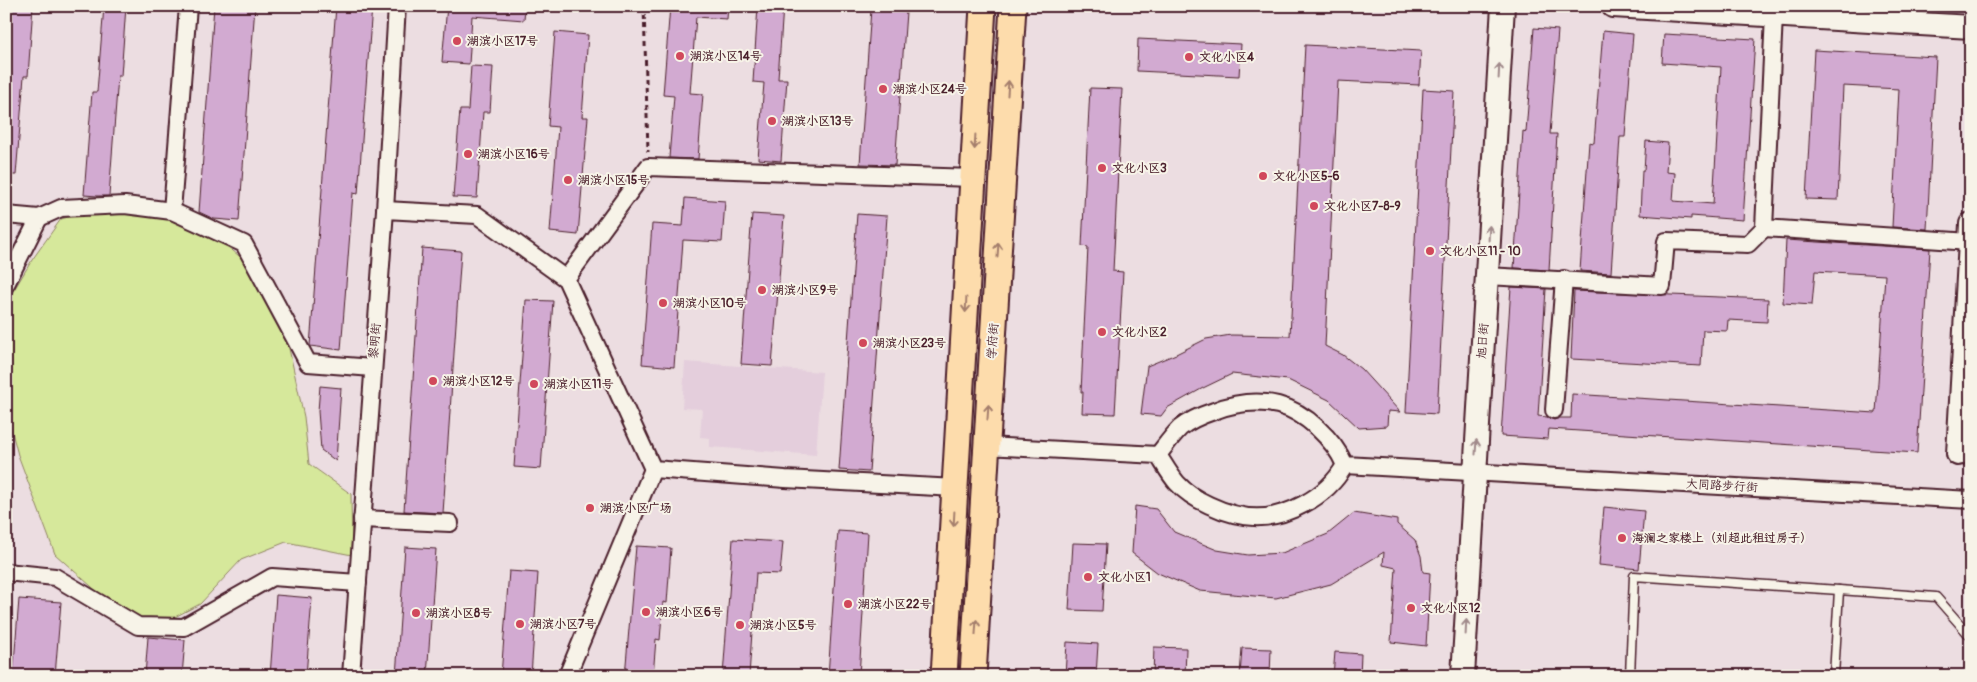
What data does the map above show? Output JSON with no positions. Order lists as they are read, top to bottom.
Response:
{
  "streets": {
    "main road": ["学府街", "旭日街"],
    "street": ["黎明街", "大同路步行街"]
  },
  "crossings": [
    ["旭日街", "大同路步行街"]
  ],
  "one_way": ["旭日街"],
  "places": [
    "湖滨小区17号",
    "湖滨小区14号",
    "文化小区4",
    "湖滨小区24号",
    "湖滨小区13号",
    "湖滨小区16号",
    "文化小区3",
    "文化小区5-6",
    "湖滨小区15号",
    "文化小区7-8-9",
    "文化小区11 - 10",
    "湖滨小区9号",
    "湖滨小区10号",
    "文化小区2",
    "湖滨小区23号",
    "湖滨小区12号",
    "湖滨小区11号",
    "湖滨小区广场",
    "海澜之家楼上（刘超此租过房子）",
    "文化小区1",
    "湖滨小区22号",
    "文化小区12",
    "湖滨小区6号",
    "湖滨小区8号",
    "湖滨小区7号",
    "湖滨小区5号"
  ]
}
